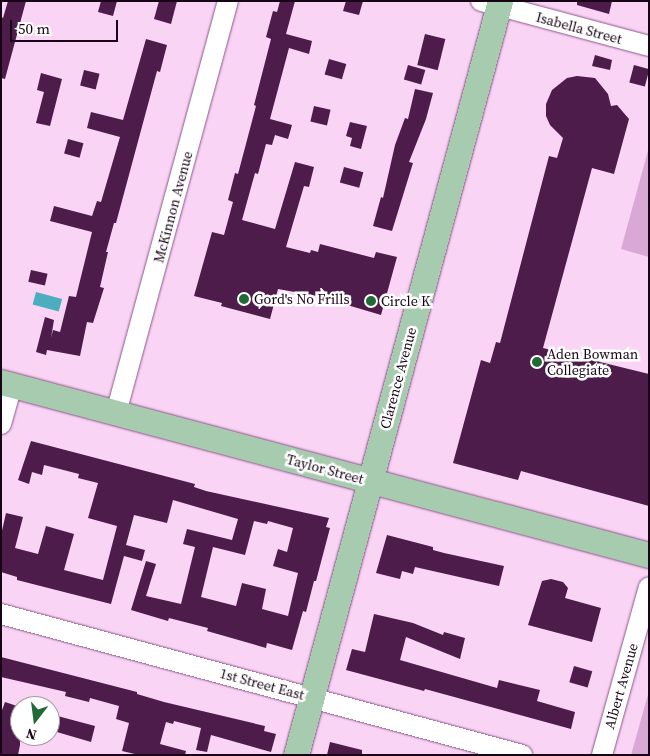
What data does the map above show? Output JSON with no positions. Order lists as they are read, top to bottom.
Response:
{
  "streets": {
    "main road": ["Clarence Avenue", "Taylor Street"],
    "street": [
      "Isabella Street",
      "McKinnon Avenue",
      "1st Street East",
      "Albert Avenue"
    ]
  },
  "crossings": [
    ["Isabella Street", "Clarence Avenue"],
    ["McKinnon Avenue", "Taylor Street"],
    ["Clarence Avenue", "Taylor Street"],
    ["Clarence Avenue", "1st Street East"]
  ],
  "places": ["Gord's No Frills", "Circle K", "Aden Bowman Collegiate"],
  "scale_bar": "50 m",
  "north": "bottom"
}
